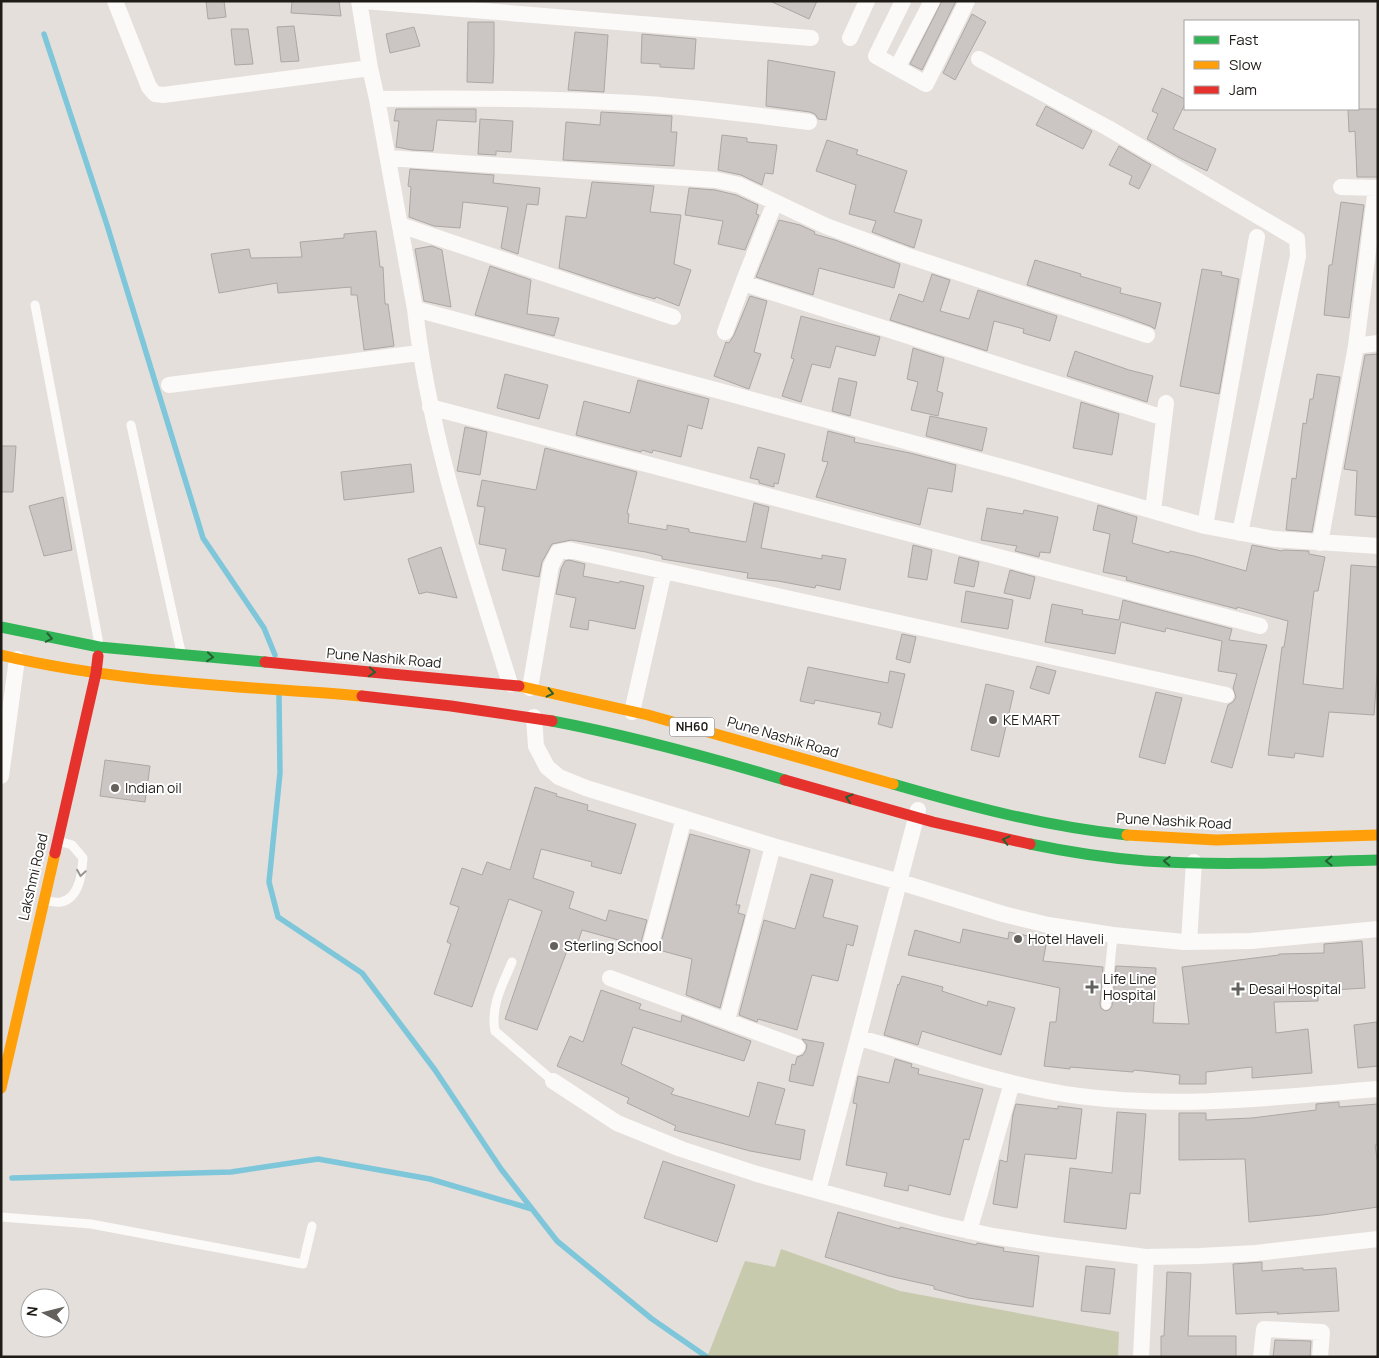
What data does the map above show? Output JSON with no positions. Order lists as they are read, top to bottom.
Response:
{
  "streets": {
    "main road": ["Pune Nashik Road", "NH60", "Lakshmi Road"]
  },
  "crossings": [
    ["Pune Nashik Road", "Lakshmi Road"],
    ["NH60", "Lakshmi Road"]
  ],
  "places": {
    "other": [
      "KE MART",
      "Indian oil",
      "Hotel Haveli",
      "Sterling School"
    ],
    "health": ["Life Line Hospital", "Desai Hospital"]
  },
  "legend": ["Fast", "Slow", "Jam"],
  "north": "left"
}
